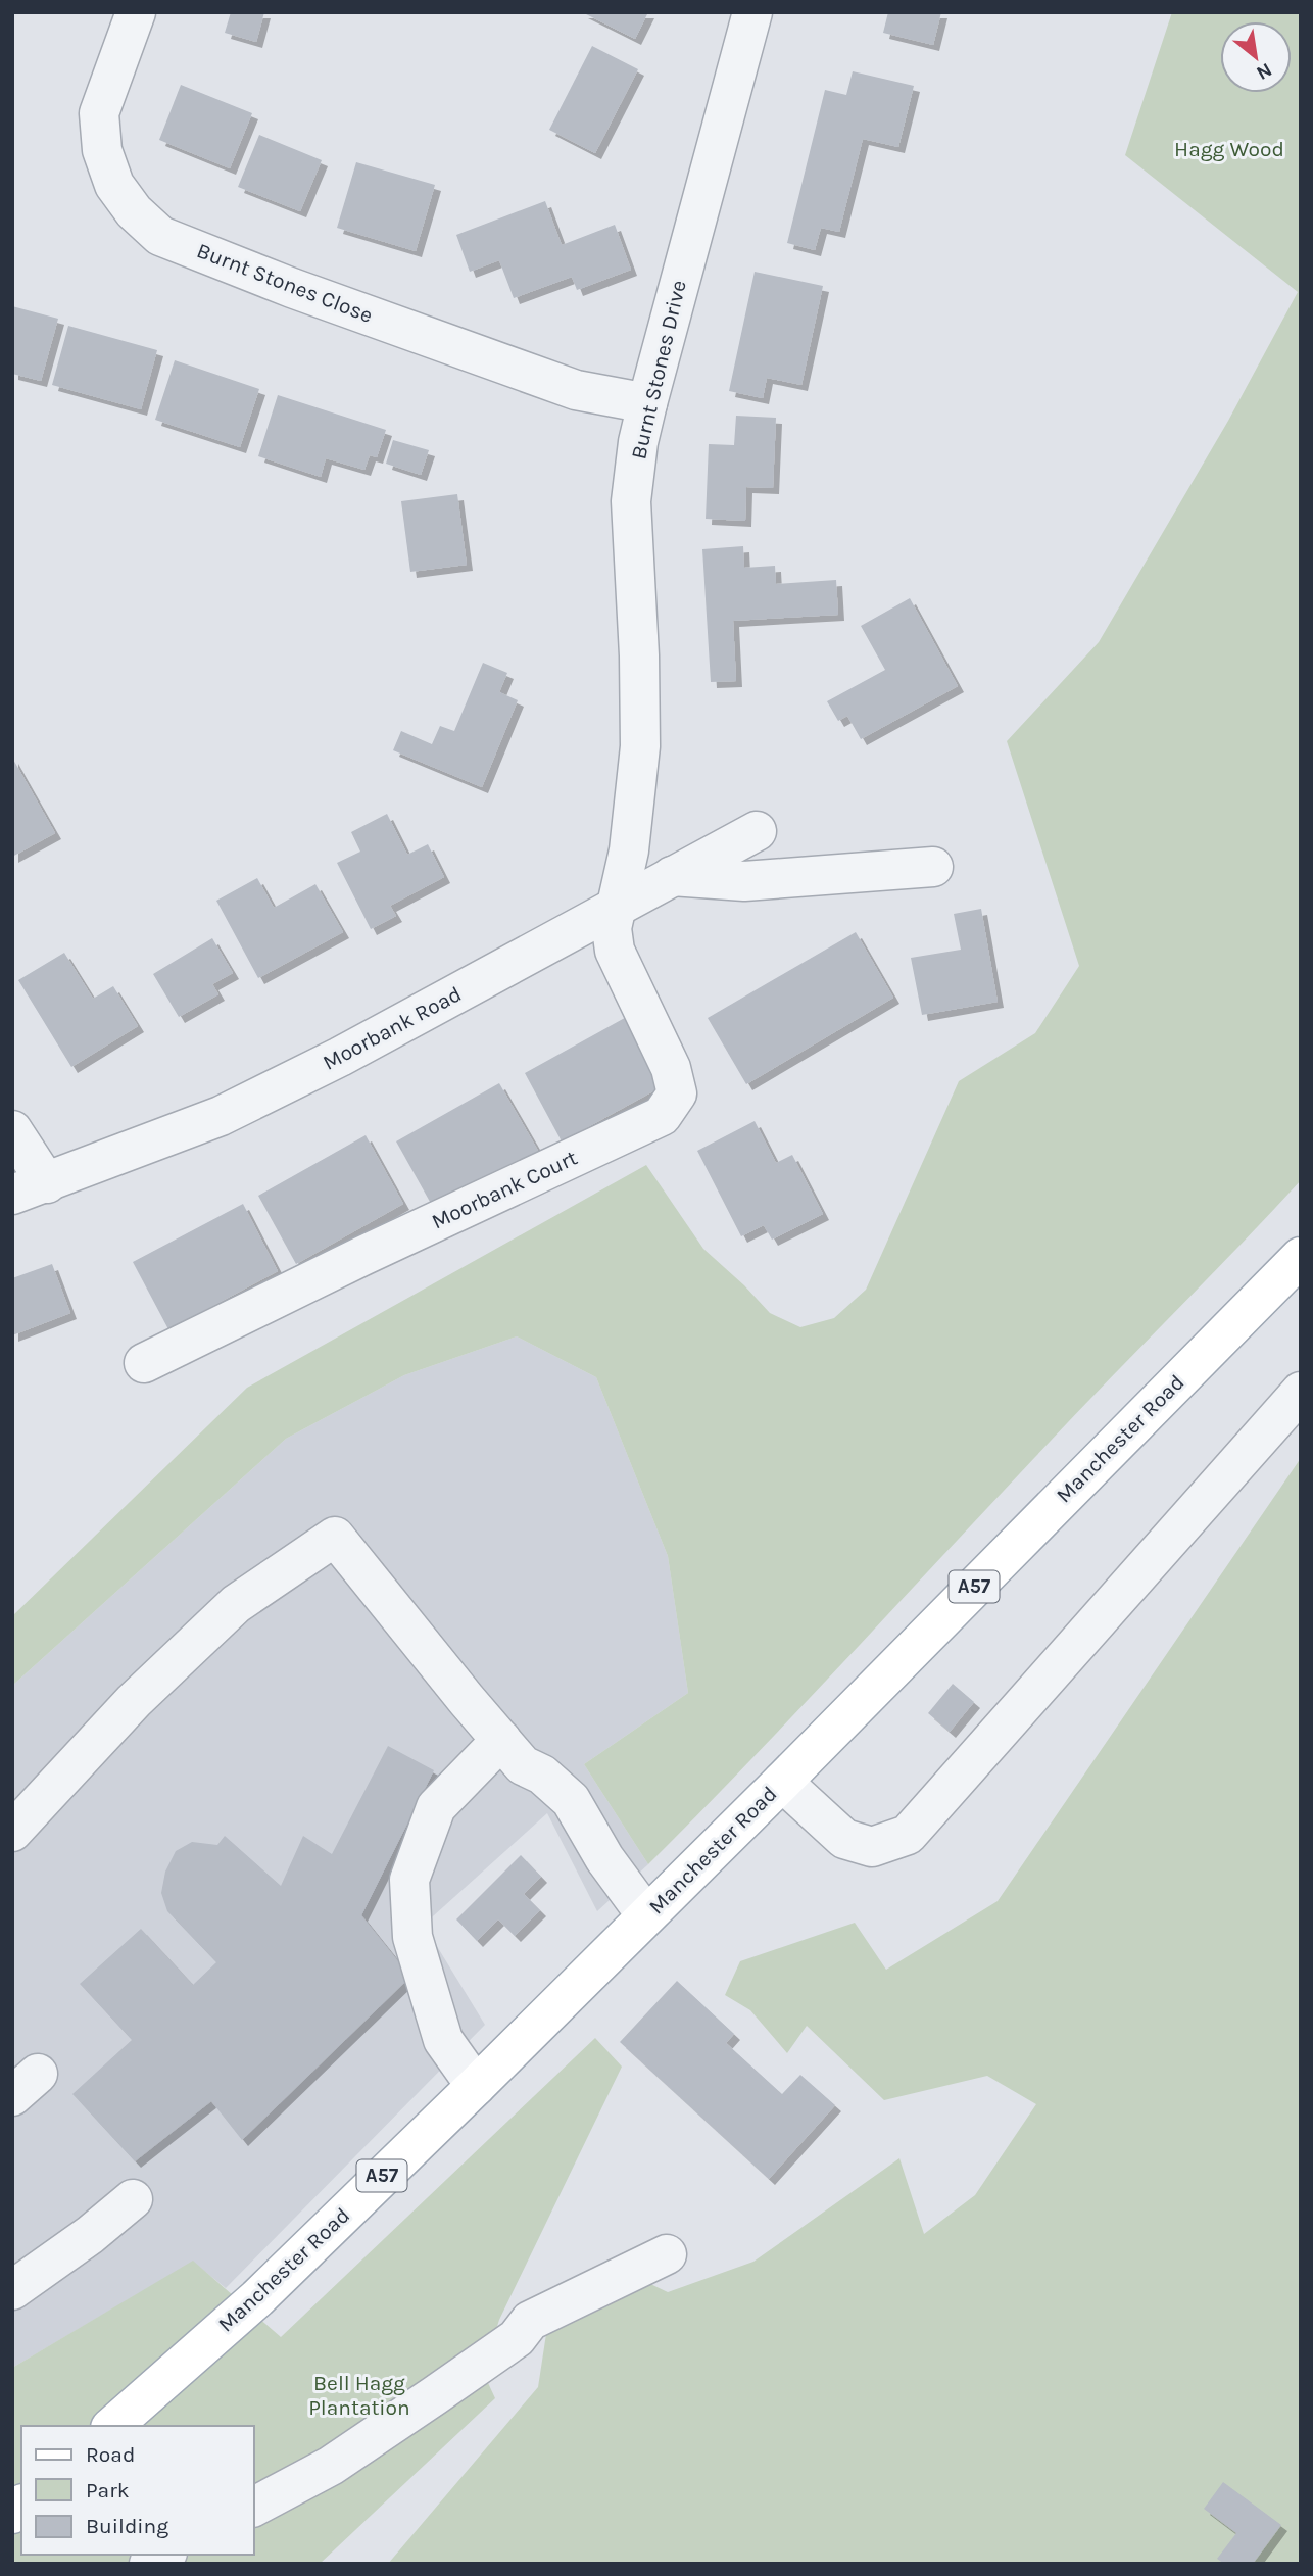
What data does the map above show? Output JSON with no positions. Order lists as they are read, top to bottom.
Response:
{
  "streets": {
    "main road": ["Manchester Road", "A57"],
    "street": [
      "Burnt Stones Close",
      "Burnt Stones Drive",
      "Moorbank Road",
      "Moorbank Court"
    ]
  },
  "crossings": [
    ["Burnt Stones Close", "Burnt Stones Drive"],
    ["Burnt Stones Drive", "Moorbank Road"],
    ["Burnt Stones Drive", "Moorbank Court"],
    ["Moorbank Road", "Moorbank Court"]
  ],
  "parks": ["Hagg Wood", "Bell Hagg Plantation"],
  "legend": ["Road", "Park", "Building"],
  "north": "bottom right"
}
